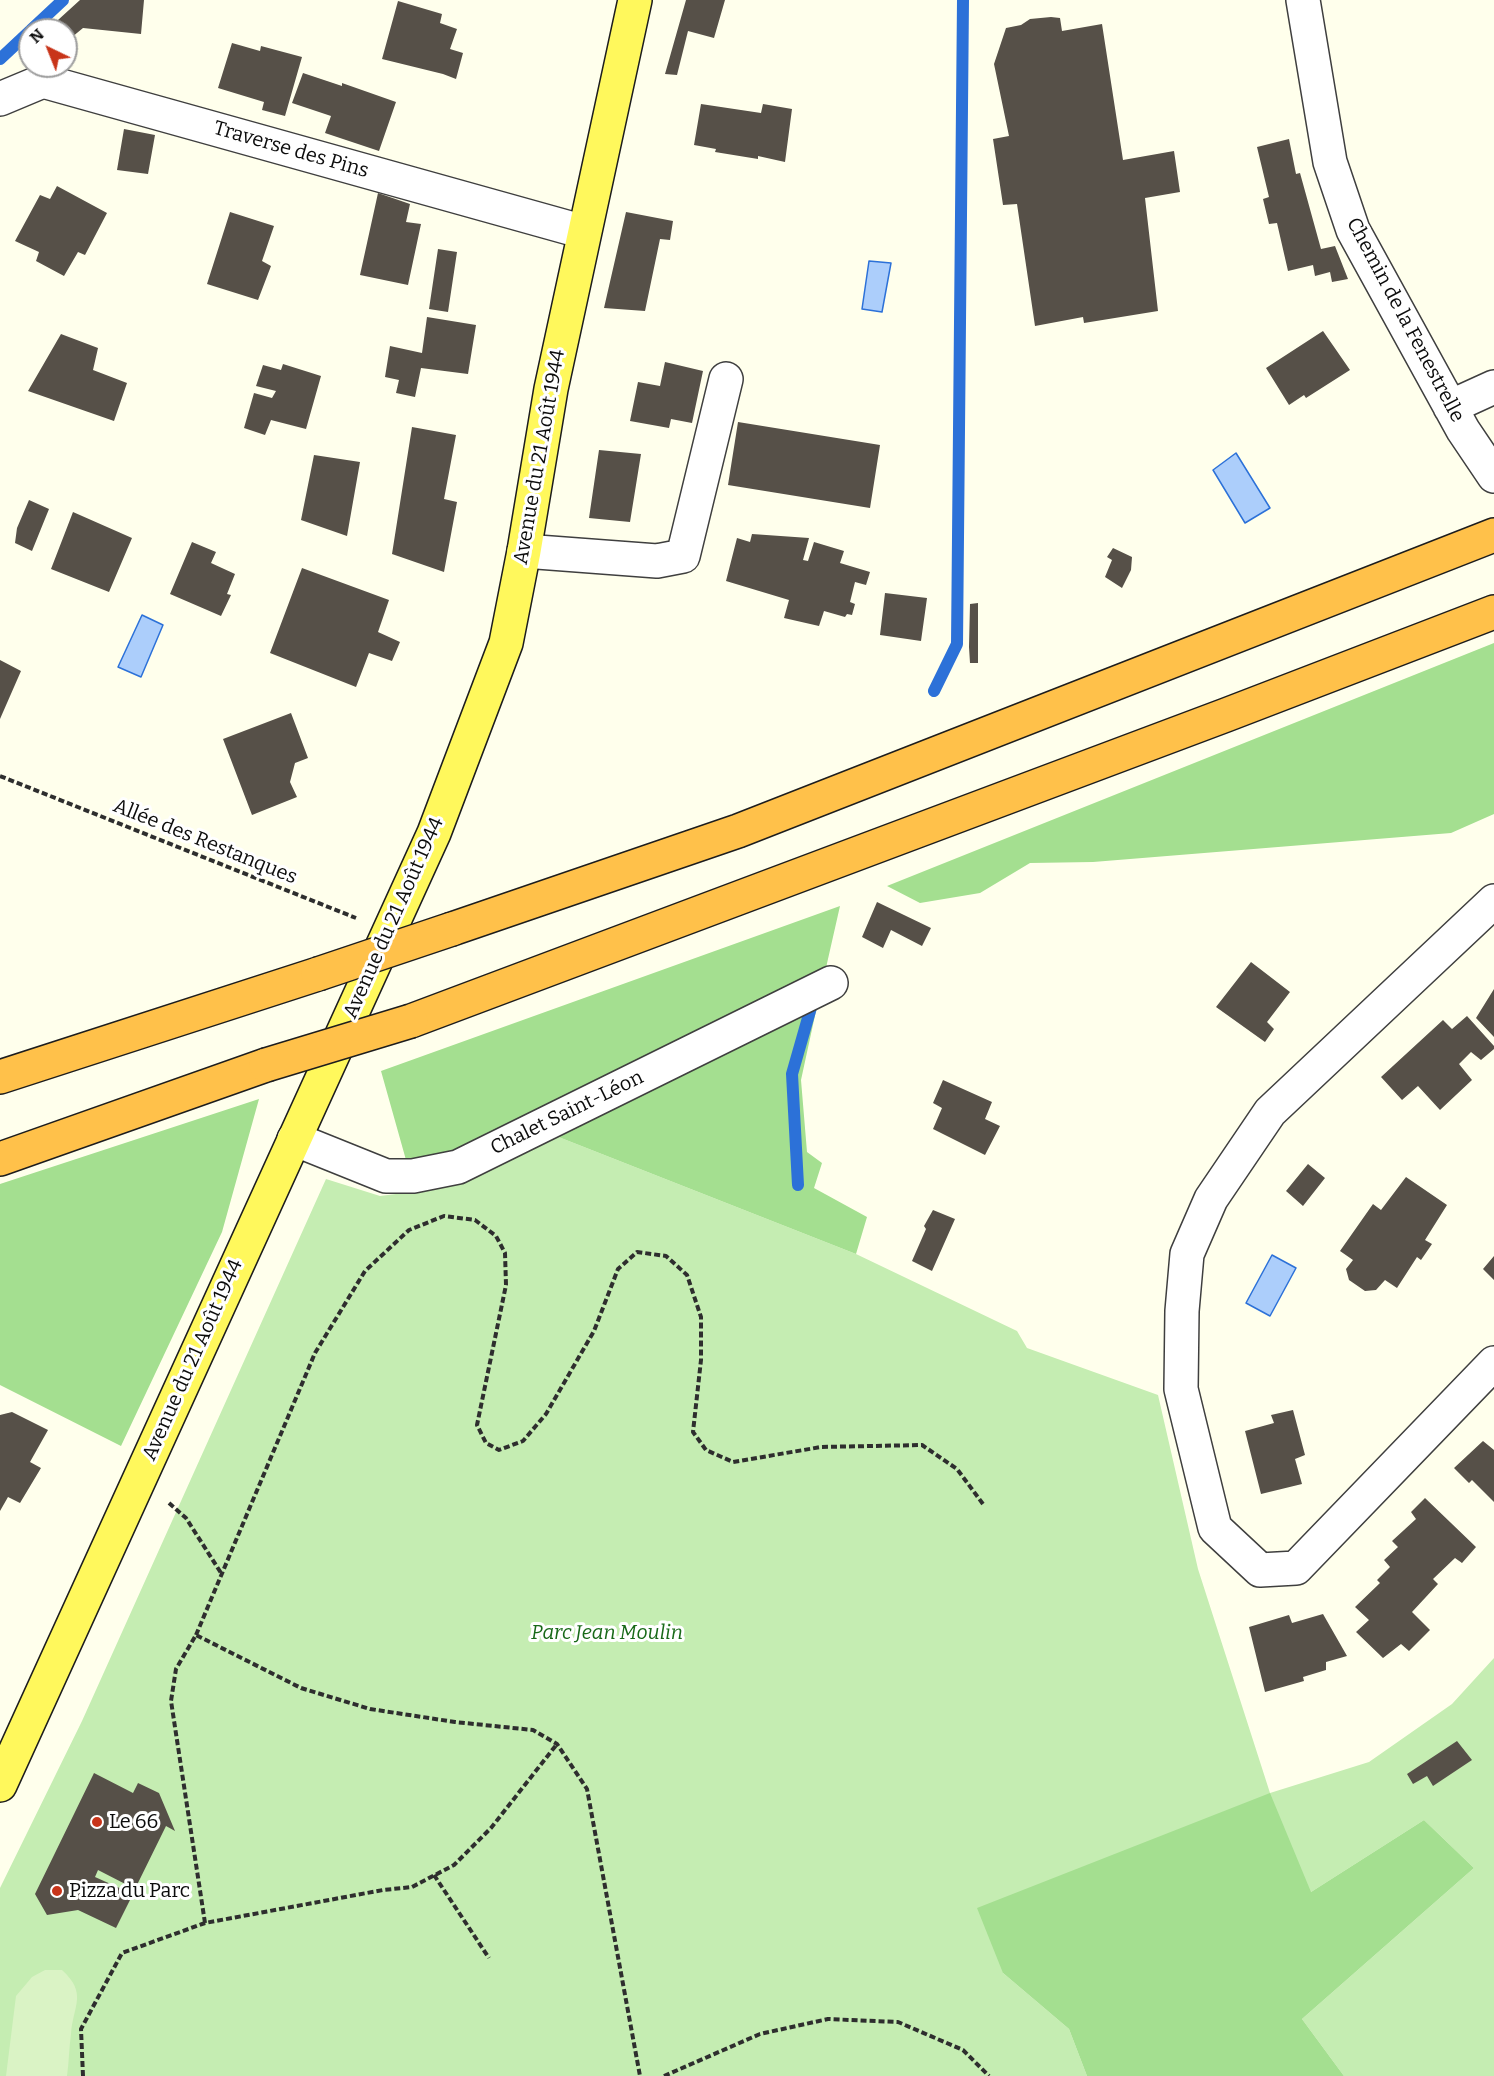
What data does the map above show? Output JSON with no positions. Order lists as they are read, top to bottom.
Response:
{
  "streets": {
    "main road": ["Avenue du 21 Août 1944"],
    "street": ["Traverse des Pins", "Chemin de la Fenestrelle", "Chalet Saint-Léon"],
    "path": ["Allée des Restanques"]
  },
  "crossings": [
    ["Traverse des Pins", "Avenue du 21 Août 1944"],
    ["Avenue du 21 Août 1944", "Allée des Restanques"],
    ["Avenue du 21 Août 1944", "Chalet Saint-Léon"]
  ],
  "parks": ["Parc Jean Moulin"],
  "places": ["Le 66", "Pizza du Parc"],
  "north": "top left"
}
